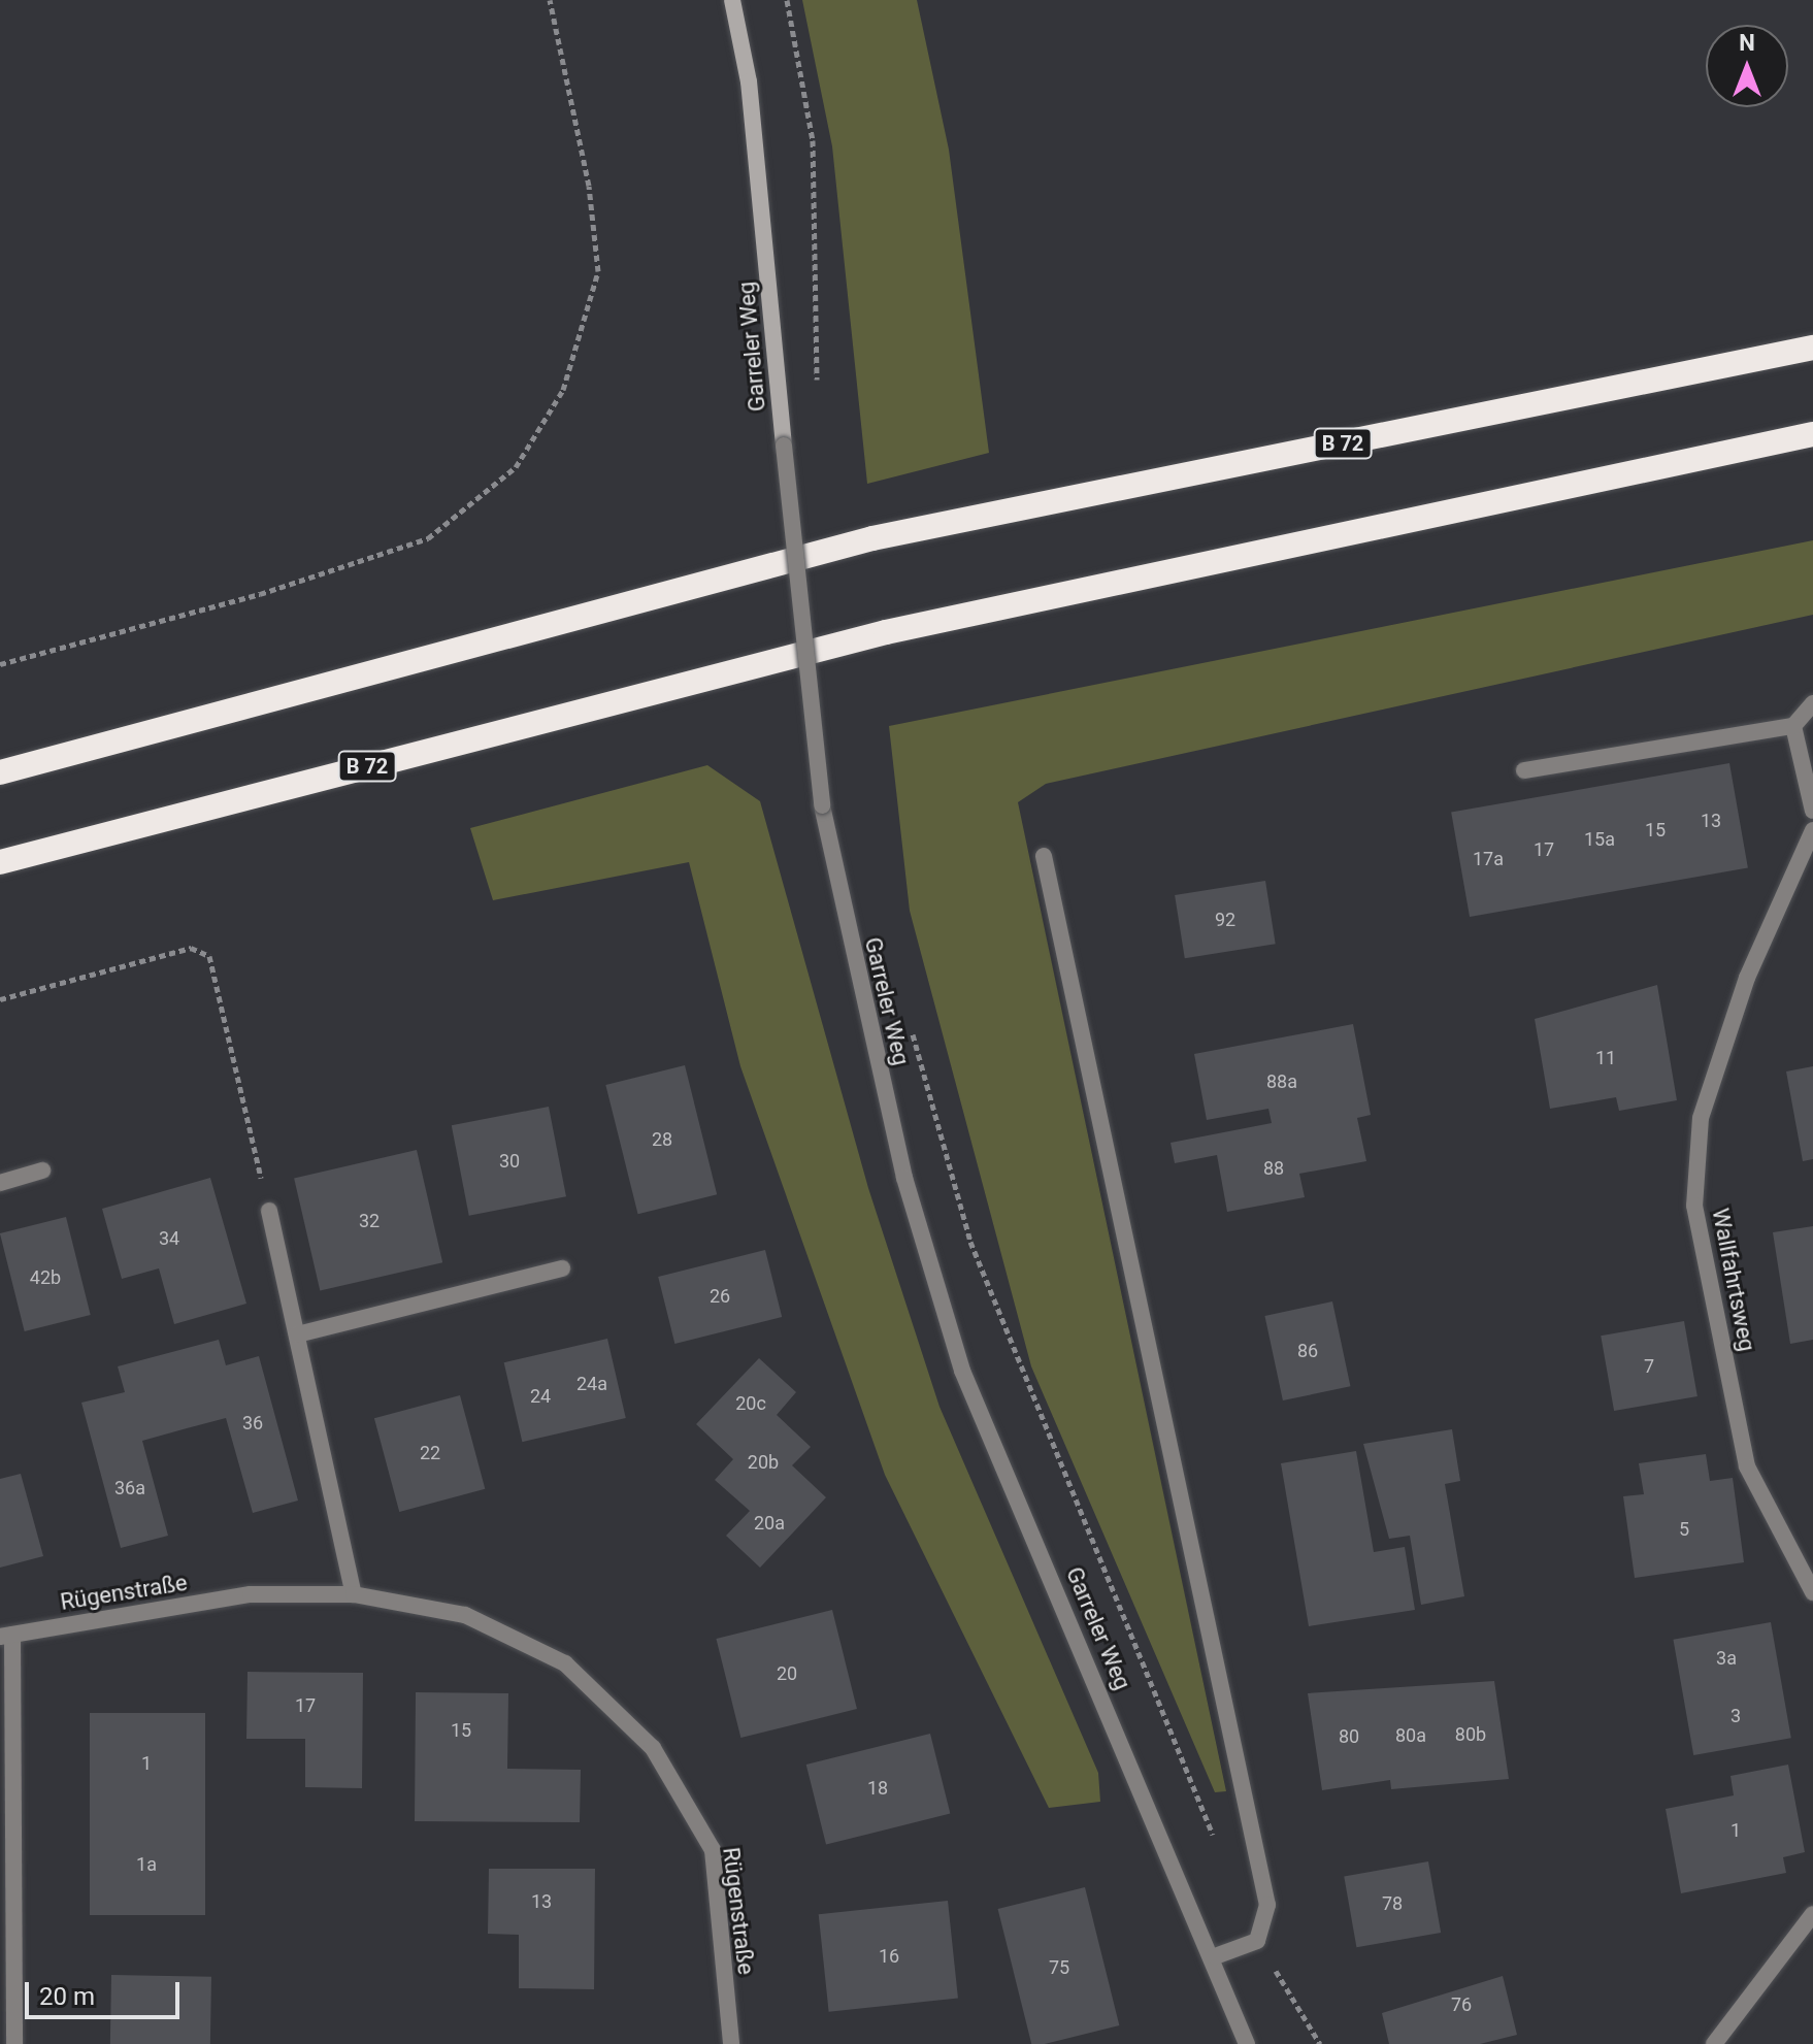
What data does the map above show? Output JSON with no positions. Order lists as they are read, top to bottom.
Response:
{
  "streets": {
    "highway": ["B 72"],
    "street": ["Garreler Weg", "Wallfahrtsweg", "Rügenstraße"]
  },
  "house_numbers": [
    "13",
    "15",
    "15a",
    "17",
    "17a",
    "92",
    "11",
    "88a",
    "28",
    "30",
    "88",
    "32",
    "34",
    "42b",
    "26",
    "86",
    "7",
    "24a",
    "24",
    "20c",
    "36",
    "22",
    "20b",
    "36a",
    "20a",
    "5",
    "3a",
    "20",
    "17",
    "3",
    "15",
    "80b",
    "80a",
    "80",
    "1",
    "18",
    "1",
    "1a",
    "13",
    "78",
    "16",
    "75",
    "76"
  ],
  "scale_bar": "20 m",
  "north": "top"
}
